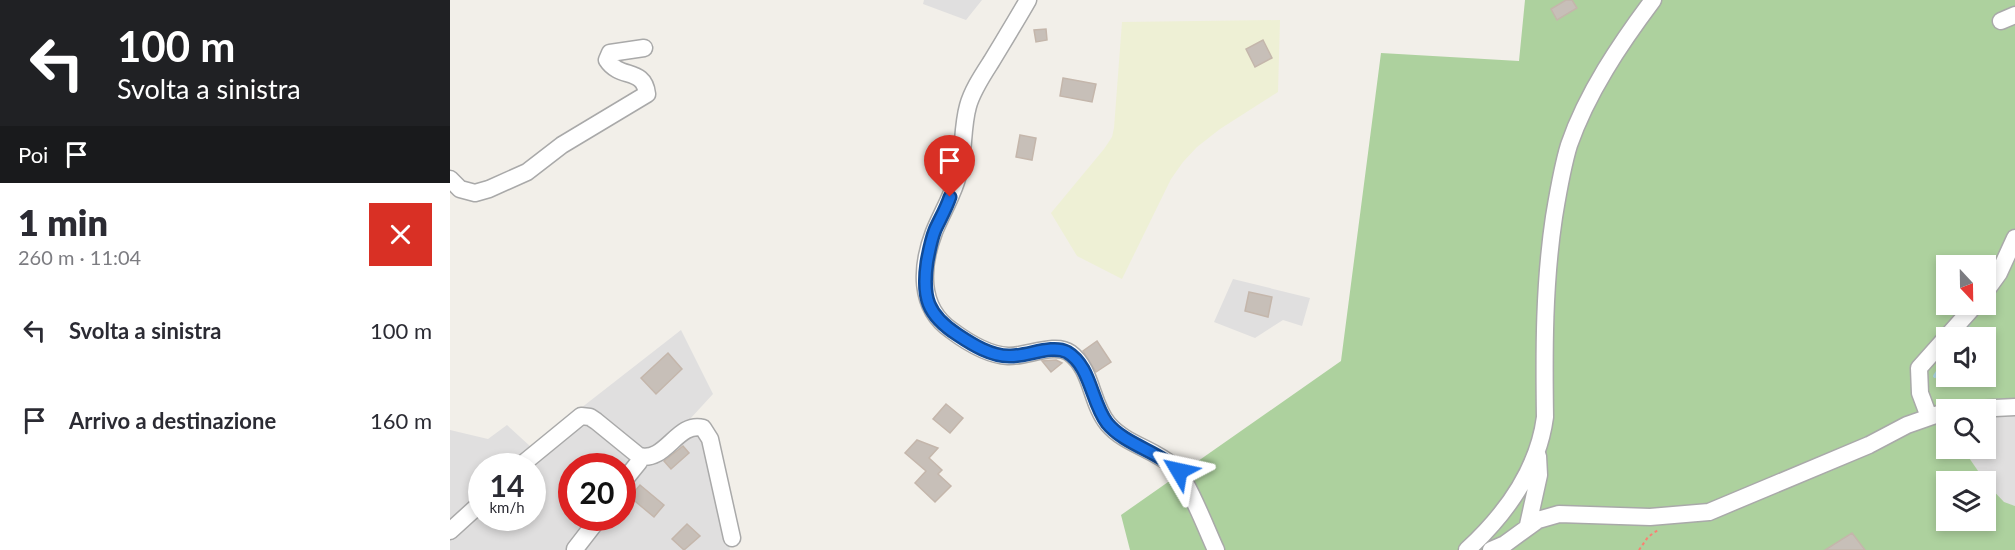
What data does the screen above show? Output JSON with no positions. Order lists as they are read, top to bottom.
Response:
{
  "north": "bottom",
  "page": {
    "turn": ["100 m", "Svolta a sinistra"],
    "then": "Poi",
    "heading": ["1 min", "260 m · 11:04"],
    "list": [
      {
        "name": "Svolta a sinistra",
        "value": "100 m"
      },
      {
        "name": "Arrivo a destinazione",
        "value": "160 m"
      }
    ],
    "speed": "14 km/h",
    "limit": "20"
  }
}
